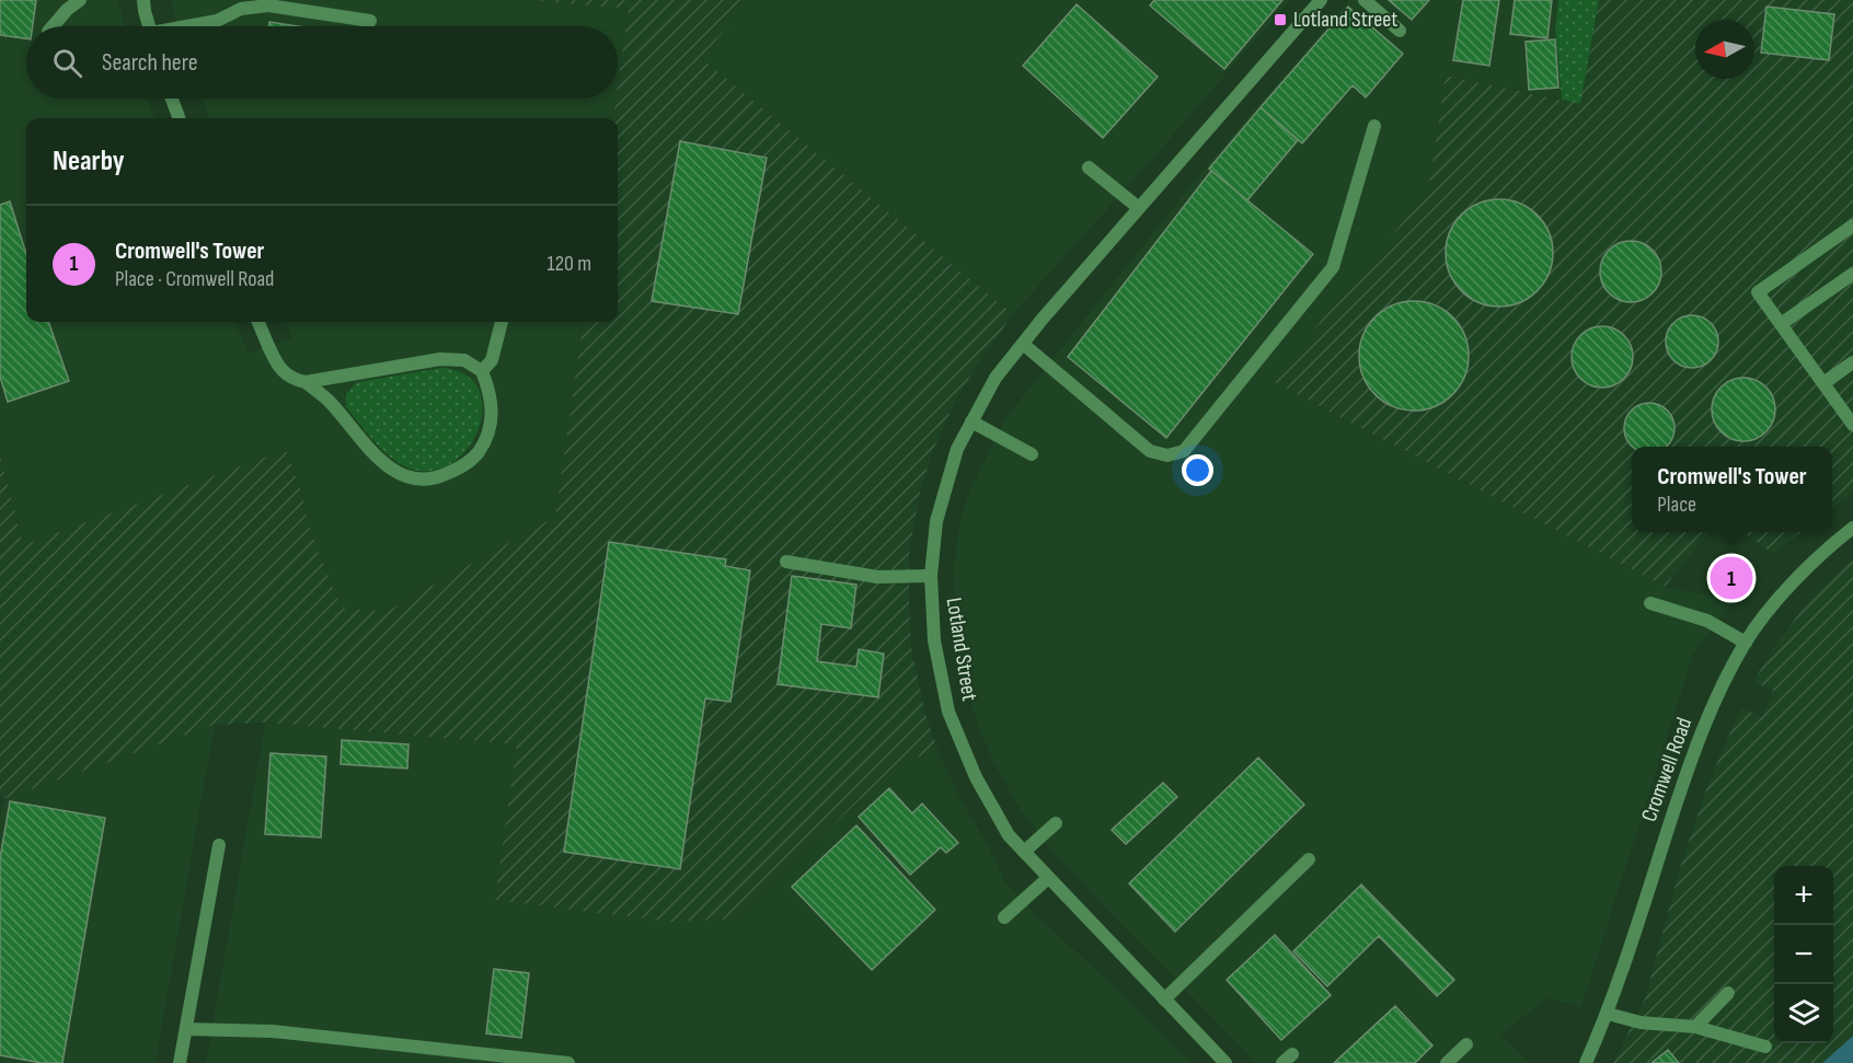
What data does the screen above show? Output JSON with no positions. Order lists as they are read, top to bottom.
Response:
{
  "streets": {
    "street": ["Lotland Street", "Cromwell Road"]
  },
  "places": {
    "transit": ["Lotland Street"]
  },
  "north": "left",
  "page": {
    "search": "Search here",
    "heading": "Nearby",
    "list": [
      {
        "mark": "1",
        "name": "Cromwell's Tower",
        "note": "Place · Cromwell Road",
        "value": "120 m"
      }
    ],
    "popup": ["Cromwell's Tower", "Place"],
    "pins": "1",
    "map_buttons": ["+", "−"]
  }
}
